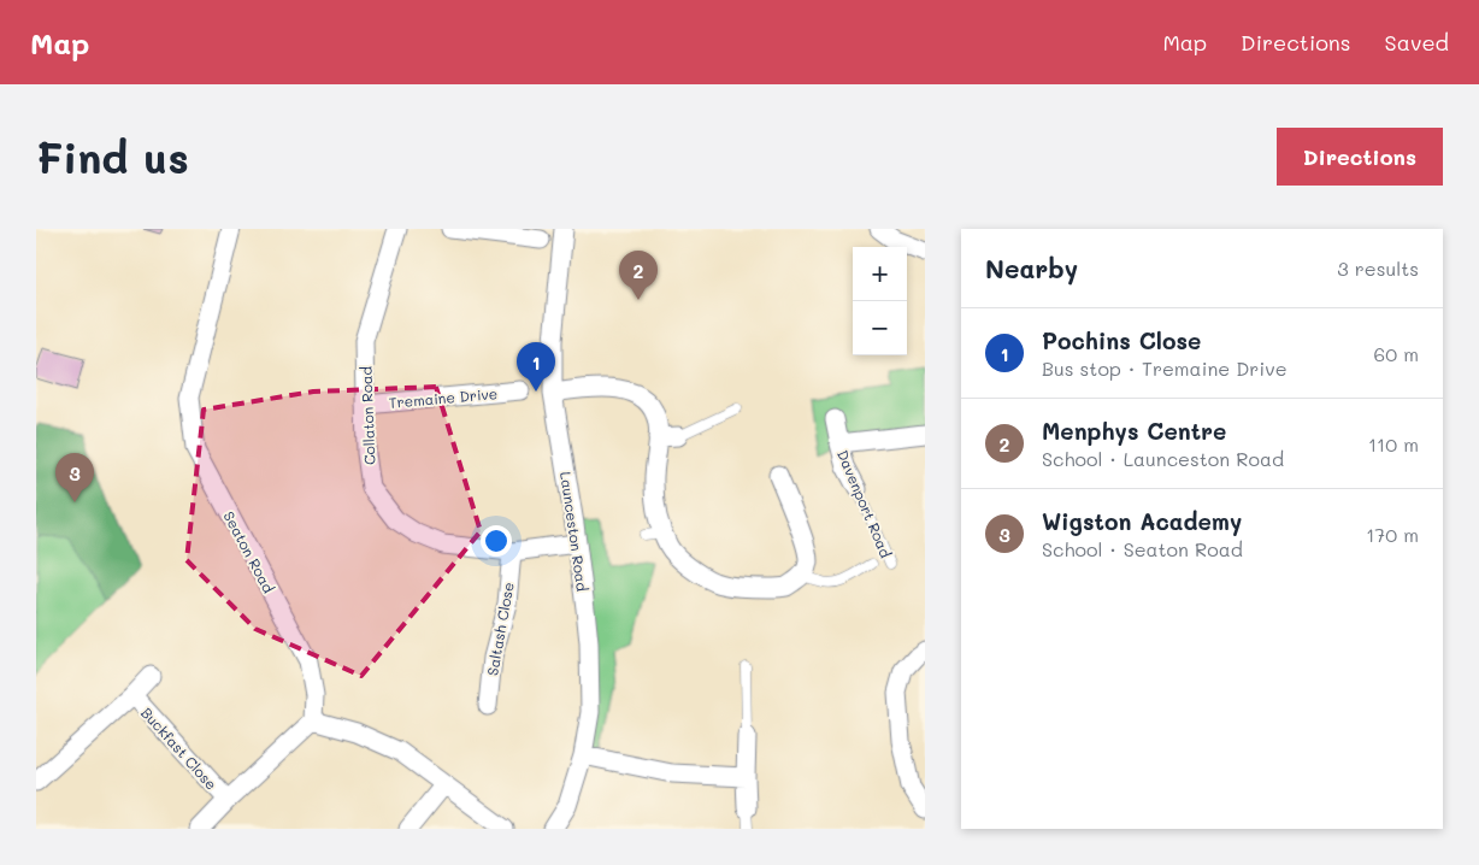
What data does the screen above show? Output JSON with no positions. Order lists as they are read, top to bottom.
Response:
{
  "streets": {
    "street": [
      "Tremaine Drive",
      "Collaton Road",
      "Davenport Road",
      "Launceston Road",
      "Seaton Road",
      "Saltash Close",
      "Buckfast Close"
    ]
  },
  "crossings": [
    ["Tremaine Drive", "Collaton Road"],
    ["Collaton Road", "Launceston Road"],
    ["Collaton Road", "Saltash Close"]
  ],
  "page": {
    "header": "Map",
    "nav": ["Map", "Directions", "Saved"],
    "buttons": "Directions",
    "title": "Find us",
    "heading": ["Nearby", "3 results"],
    "map_buttons": ["+", "−"],
    "pins": ["2", "1", "3"],
    "list": [
      {
        "mark": "1",
        "name": "Pochins Close",
        "note": "Bus stop · Tremaine Drive",
        "value": "60 m"
      },
      {
        "mark": "2",
        "name": "Menphys Centre",
        "note": "School · Launceston Road",
        "value": "110 m"
      },
      {
        "mark": "3",
        "name": "Wigston Academy",
        "note": "School · Seaton Road",
        "value": "170 m"
      }
    ]
  }
}
